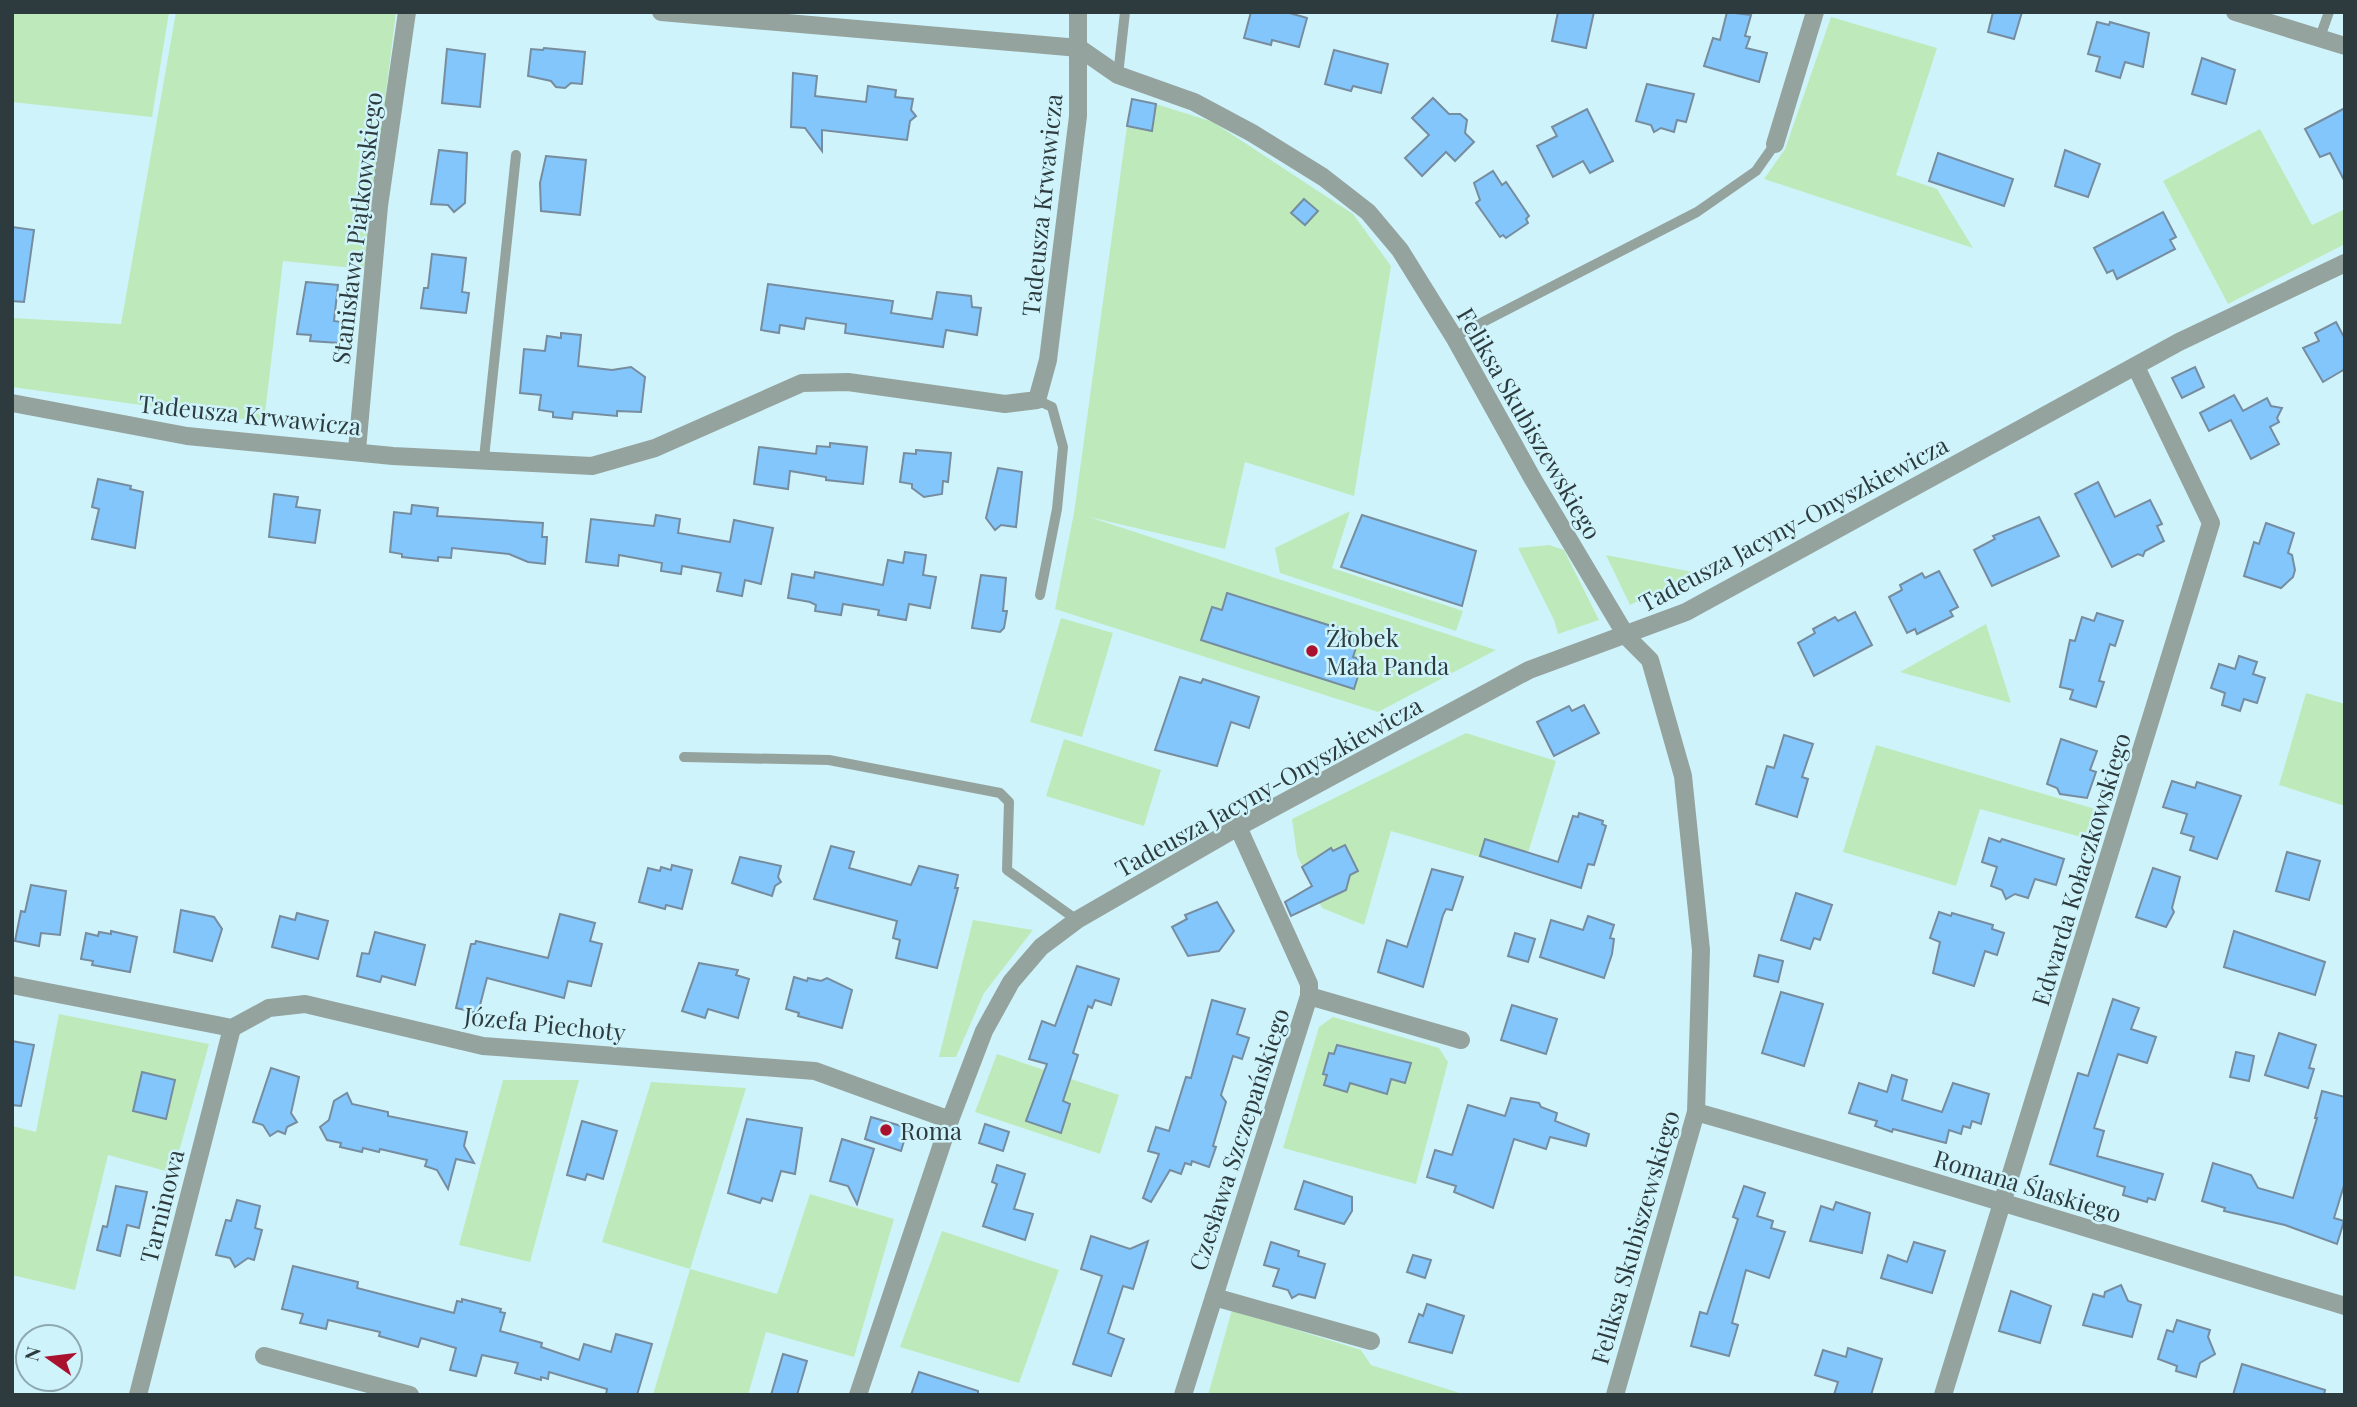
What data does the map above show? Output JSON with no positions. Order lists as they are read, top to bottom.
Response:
{
  "streets": {
    "street": [
      "Tadeusza Krwawicza",
      "Stanisława Piątkowskiego",
      "Feliksa Skubiszewskiego",
      "Tadeusza Jacyny-Onyszkiewicza",
      "Edwarda Kołaczkowskiego",
      "Józefa Piechoty",
      "Czesława Szczepańskiego",
      "Romana Ślaskiego",
      "Tarninowa"
    ]
  },
  "crossings": [
    ["Tadeusza Krwawicza", "Stanisława Piątkowskiego"],
    ["Tadeusza Krwawicza", "Feliksa Skubiszewskiego"],
    ["Feliksa Skubiszewskiego", "Tadeusza Jacyny-Onyszkiewicza"],
    ["Feliksa Skubiszewskiego", "Romana Ślaskiego"],
    ["Tadeusza Jacyny-Onyszkiewicza", "Edwarda Kołaczkowskiego"],
    ["Tadeusza Jacyny-Onyszkiewicza", "Józefa Piechoty"],
    ["Tadeusza Jacyny-Onyszkiewicza", "Czesława Szczepańskiego"],
    ["Edwarda Kołaczkowskiego", "Romana Ślaskiego"],
    ["Józefa Piechoty", "Tarninowa"]
  ],
  "places": ["Żłobek Mała Panda", "Roma"],
  "north": "left"
}
